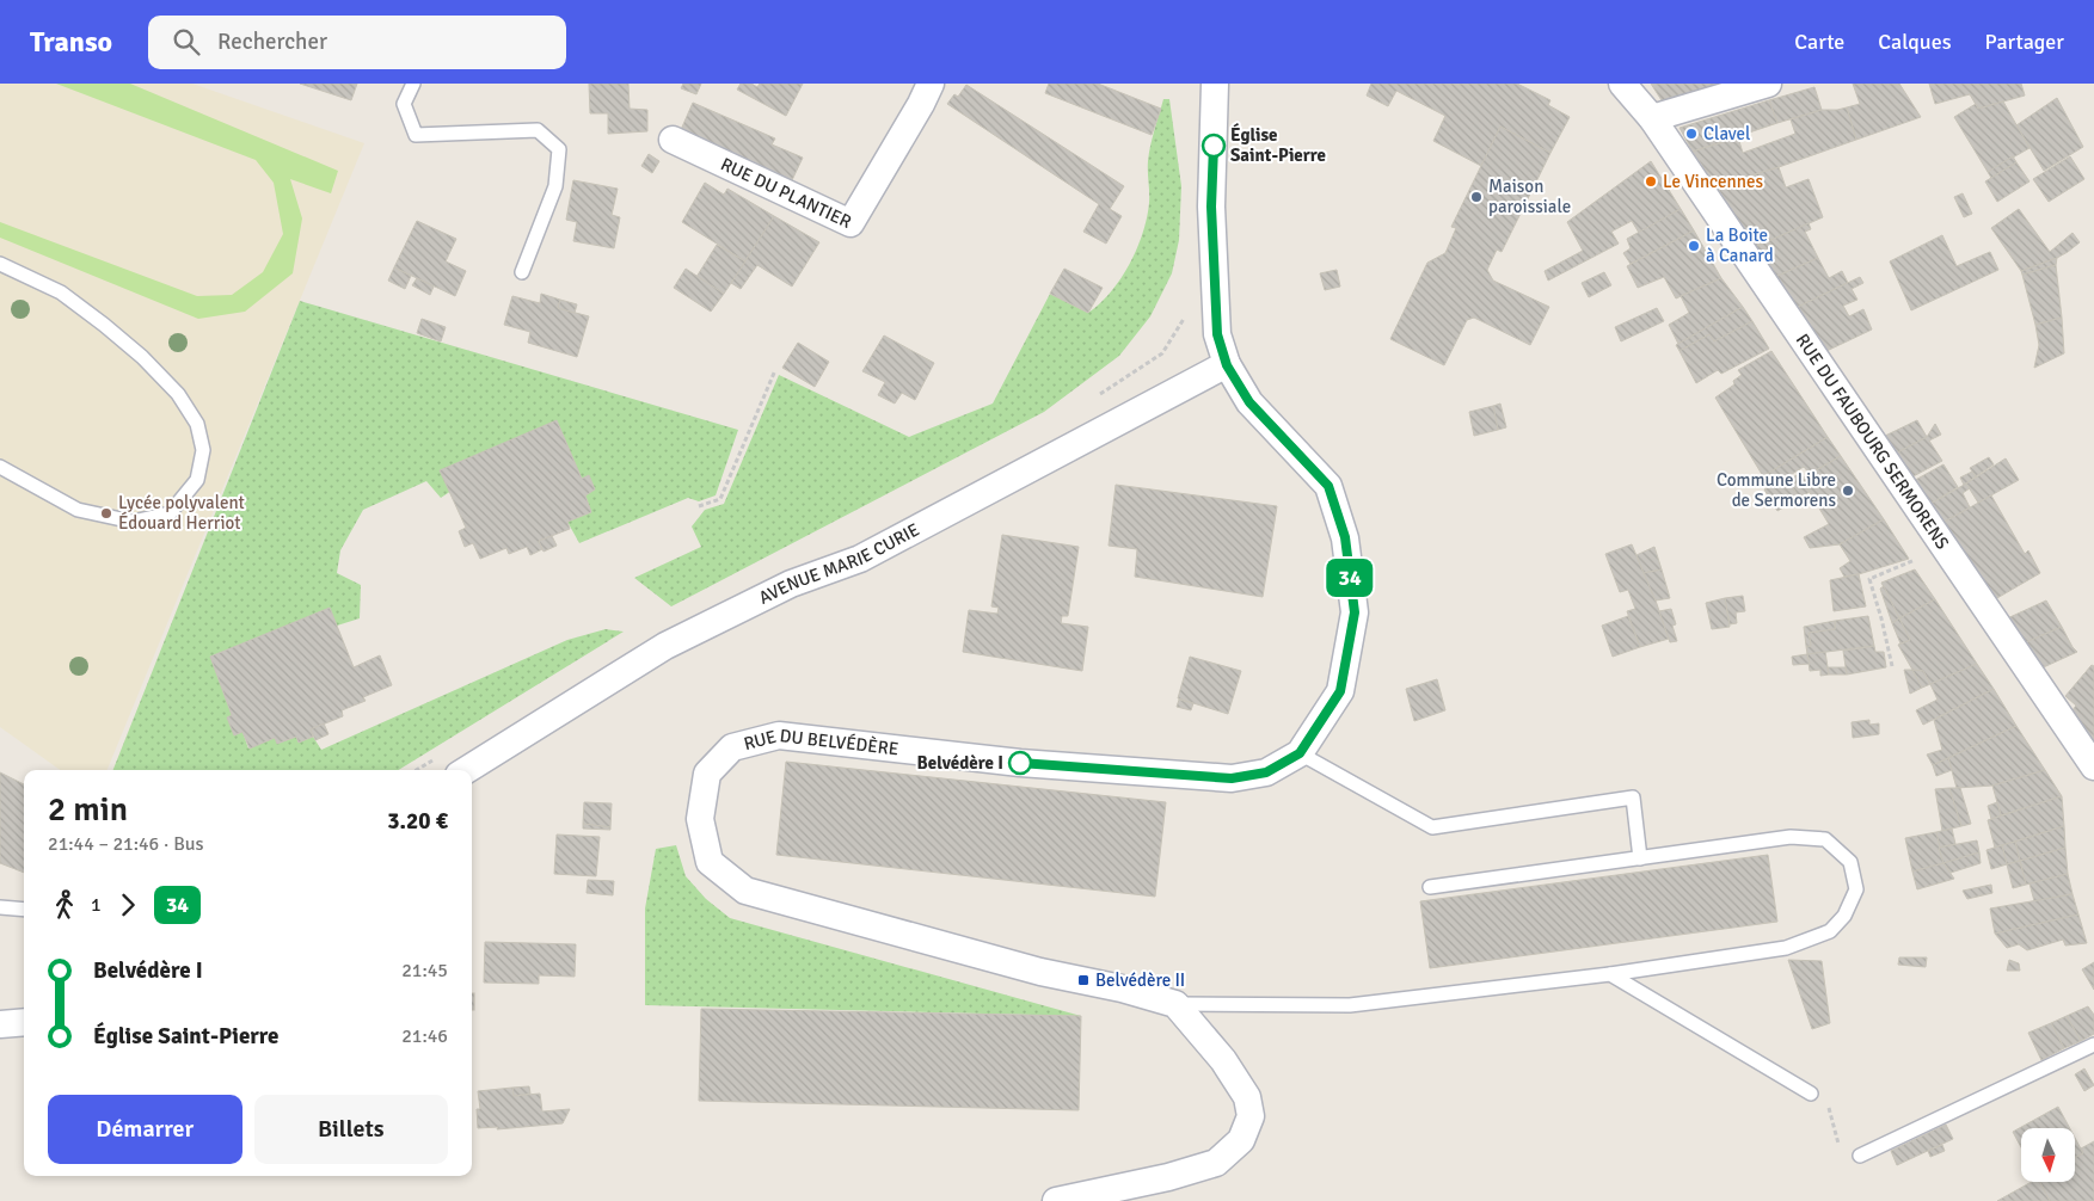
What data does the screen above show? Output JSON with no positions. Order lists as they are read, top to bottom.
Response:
{
  "streets": {
    "street": [
      "RUE DU PLANTIER",
      "RUE DU FAUBOURG SERMORENS",
      "AVENUE MARIE CURIE",
      "RUE DU BELVÉDÈRE"
    ]
  },
  "crossings": [
    ["AVENUE MARIE CURIE", "RUE DU BELVÉDÈRE"]
  ],
  "places": {
    "other": [
      "Clavel",
      "Église Saint-Pierre",
      "Le Vincennes",
      "Maison paroissiale",
      "La Boite à Canard",
      "Commune Libre de Sermorens",
      "Lycée polyvalent Édouard Herriot",
      "Belvédère I"
    ],
    "transit": ["Belvédère II"]
  },
  "lines": ["bus line 34"],
  "north": "bottom",
  "page": {
    "header": "Transo",
    "search": "Rechercher",
    "nav": ["Carte", "Calques", "Partager"],
    "on_map": "34",
    "heading": ["2 min", "21:44 – 21:46 · Bus", "3.20 €"],
    "legs": ["1", "34"],
    "list": [
      {
        "name": "Belvédère I",
        "value": "21:45"
      },
      {
        "name": "Église Saint-Pierre",
        "value": "21:46"
      }
    ],
    "buttons": ["Démarrer", "Billets"]
  }
}
